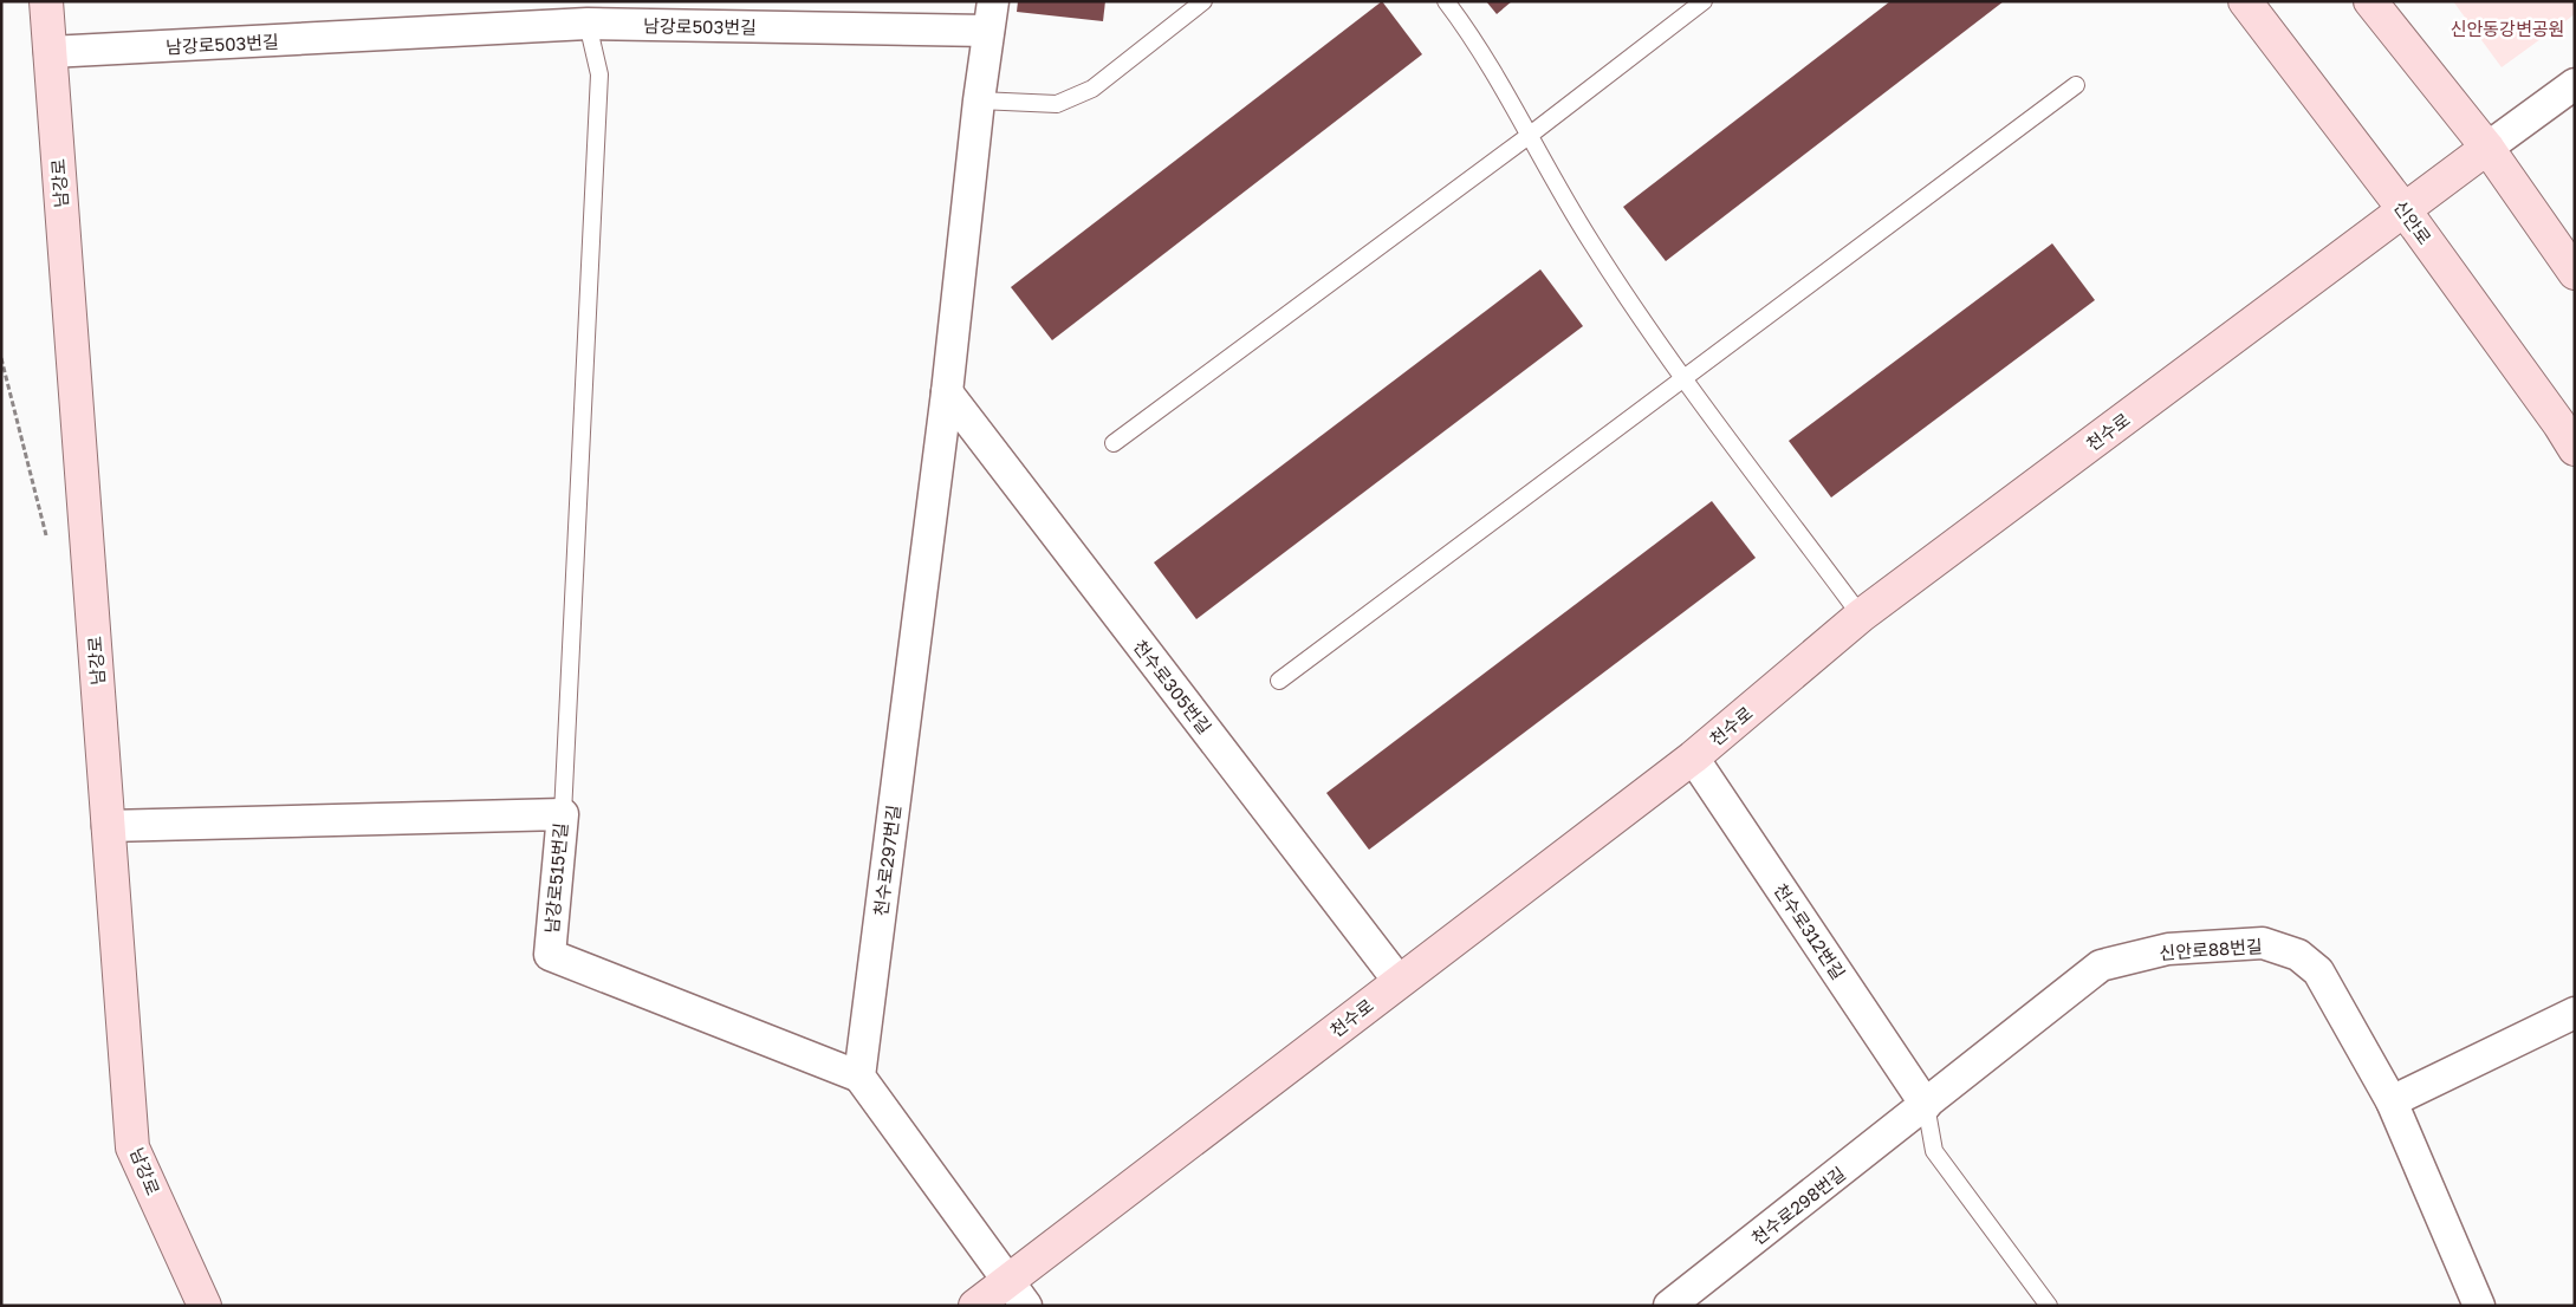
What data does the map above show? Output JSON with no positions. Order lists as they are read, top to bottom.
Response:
{
  "streets": {
    "street": [
      "남강로503번길",
      "남강로",
      "신안로",
      "천수로",
      "천수로305번길",
      "천수로297번길",
      "남강로515번길",
      "천수로312번길",
      "신안로88번길",
      "천수로298번길"
    ]
  },
  "crossings": [
    ["남강로503번길", "남강로"],
    ["남강로503번길", "천수로305번길"],
    ["남강로503번길", "천수로297번길"],
    ["남강로", "남강로515번길"],
    ["신안로", "천수로"],
    ["천수로", "천수로305번길"],
    ["천수로", "천수로312번길"],
    ["천수로305번길", "천수로297번길"],
    ["천수로297번길", "남강로515번길"],
    ["천수로312번길", "신안로88번길"],
    ["천수로312번길", "천수로298번길"],
    ["신안로88번길", "천수로298번길"]
  ],
  "parks": ["신안동강변공원"]
}
